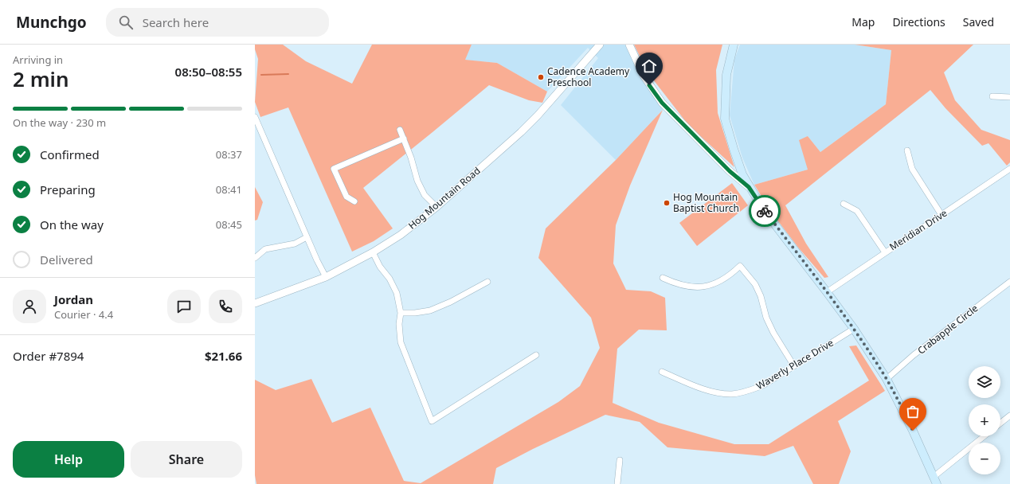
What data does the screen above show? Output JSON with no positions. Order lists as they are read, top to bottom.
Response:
{
  "streets": {
    "street": [
      "Hog Mountain Road",
      "Meridian Drive",
      "Crabapple Circle",
      "Waverly Place Drive"
    ]
  },
  "places": ["Cadence Academy Preschool", "Hog Mountain Baptist Church"],
  "page": {
    "header": "Munchgo",
    "search": "Search here",
    "nav": ["Map", "Directions", "Saved"],
    "heading": ["2 min", "Arriving in", "08:50–08:55"],
    "panel": [
      "Jordan",
      "Courier · 4.4",
      "Order #7894",
      "$21.66"
    ],
    "bar": "On the way · 230 m",
    "list": [
      ["Confirmed", "08:37"],
      ["Preparing", "08:41"],
      ["On the way", "08:45"],
      "Delivered"
    ],
    "map_buttons": ["+", "−"],
    "buttons": ["Help", "Share"]
  }
}
